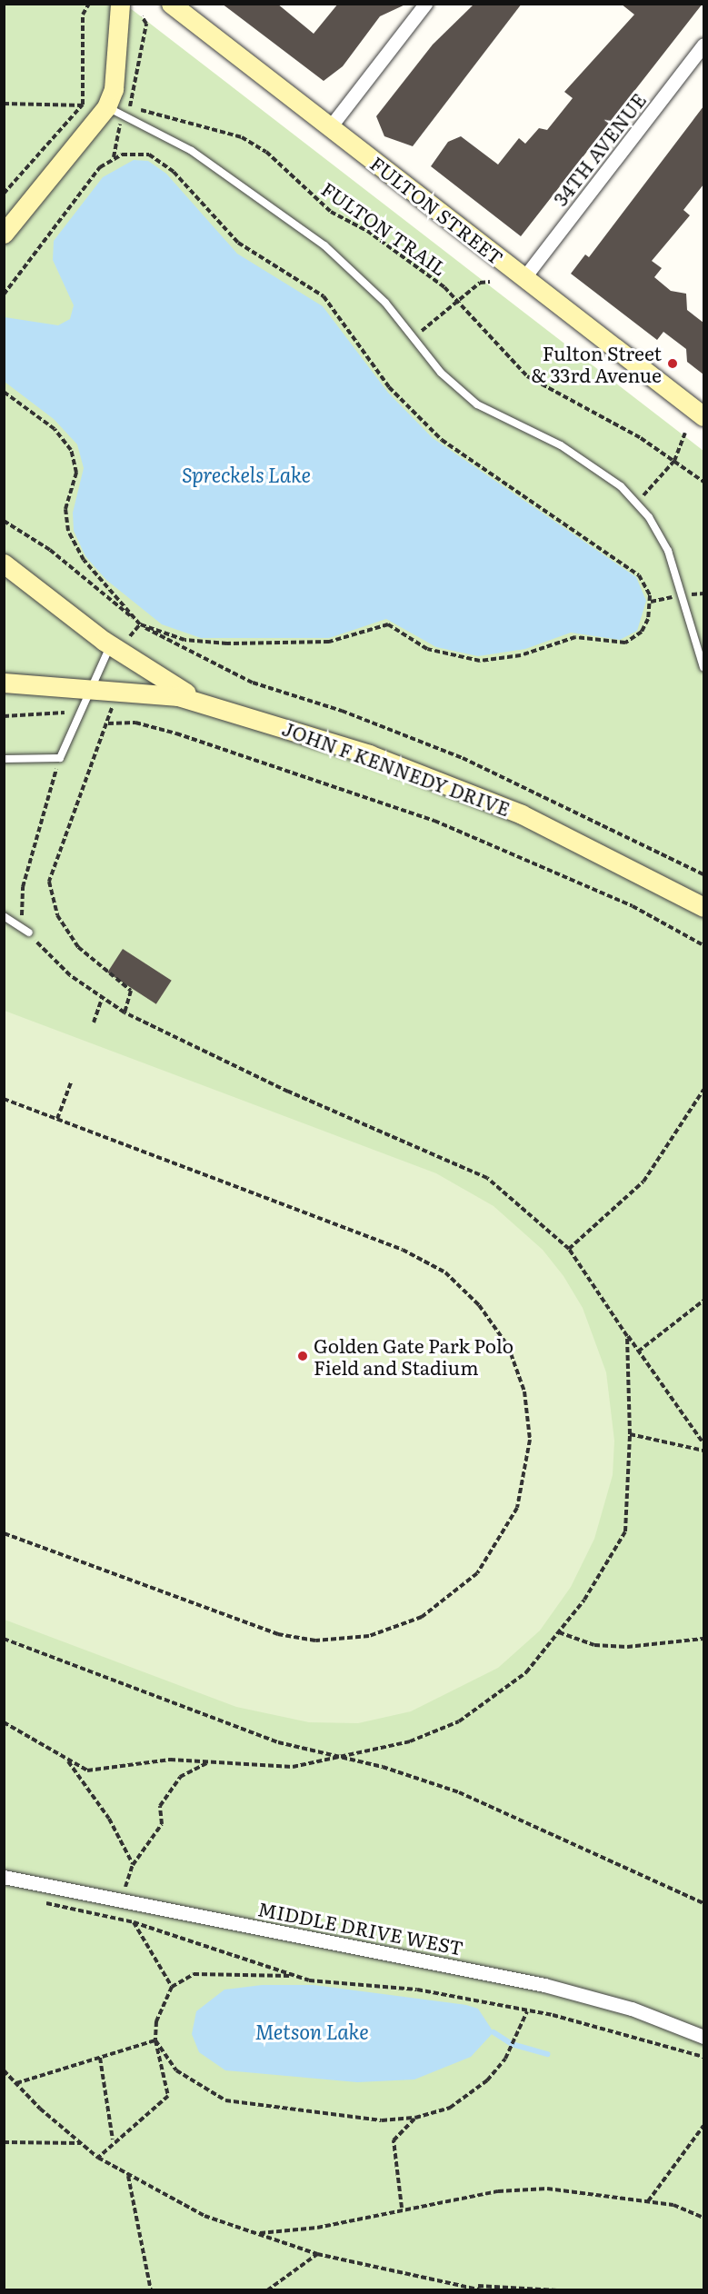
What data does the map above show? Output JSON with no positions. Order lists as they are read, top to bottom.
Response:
{
  "streets": {
    "street": [
      "34TH AVENUE",
      "FULTON STREET",
      "JOHN F KENNEDY DRIVE",
      "MIDDLE DRIVE WEST"
    ],
    "path": ["FULTON TRAIL"]
  },
  "crossings": [
    ["34TH AVENUE", "FULTON STREET"]
  ],
  "water": ["Spreckels Lake", "Metson Lake"],
  "places": ["Fulton Street & 33rd Avenue", "Golden Gate Park Polo Field and Stadium"]
}
